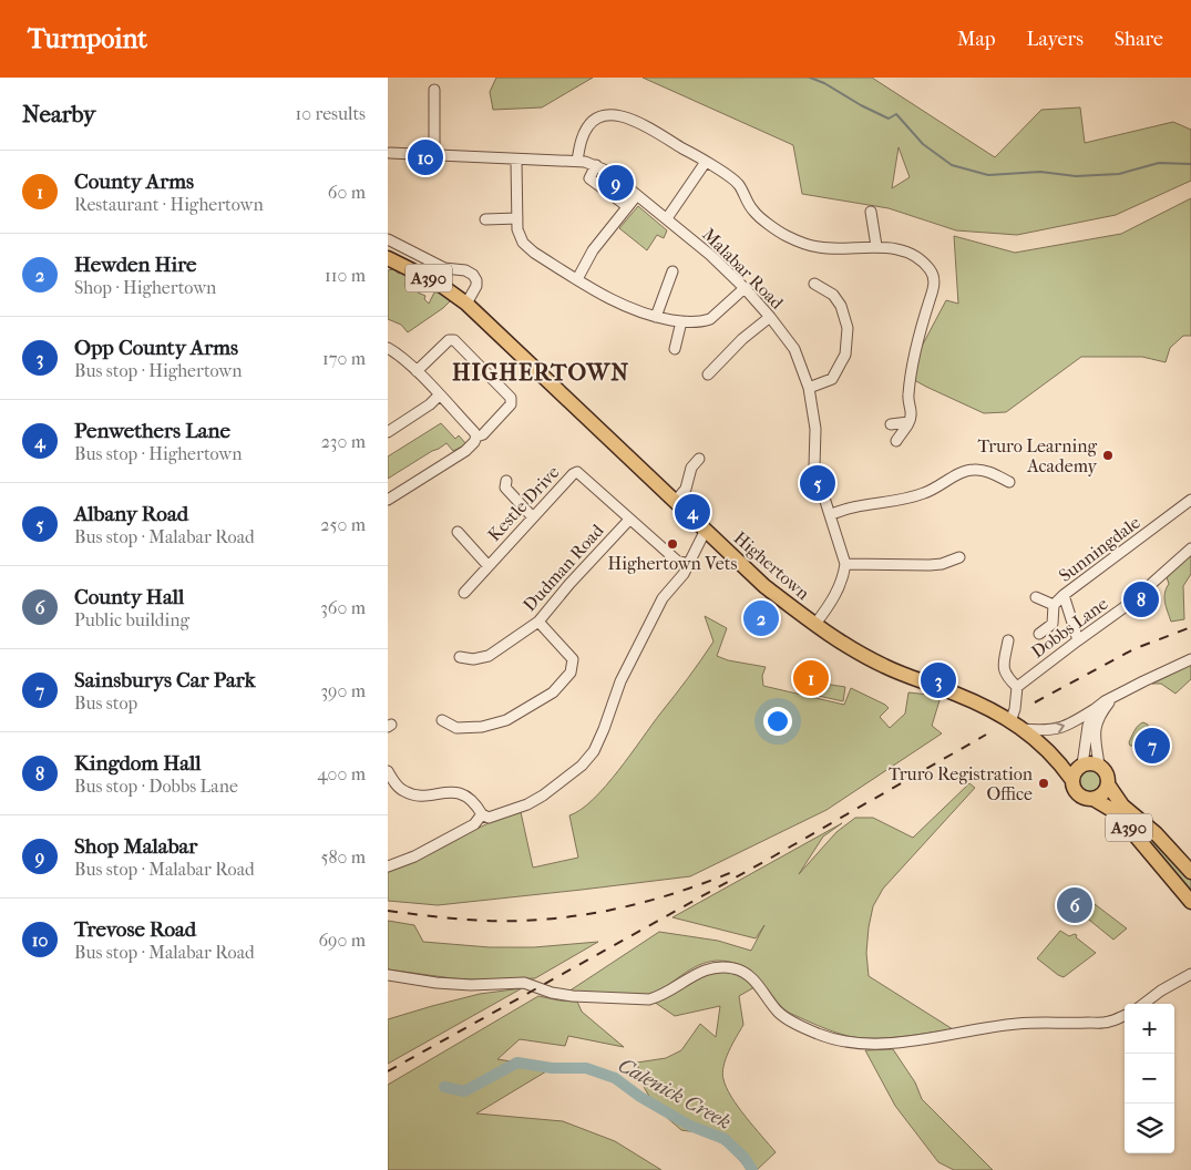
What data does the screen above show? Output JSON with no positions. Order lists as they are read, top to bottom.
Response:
{
  "streets": {
    "highway": ["A390", "Highertown"],
    "street": [
      "Malabar Road",
      "Kestle Drive",
      "Sunningdale",
      "Dudman Road",
      "Dobbs Lane"
    ]
  },
  "crossings": [
    ["A390", "Highertown"],
    ["Kestle Drive", "Dudman Road"],
    ["Sunningdale", "Dobbs Lane"]
  ],
  "districts": ["HIGHERTOWN"],
  "water": ["Calenick Creek"],
  "places": ["Truro Learning Academy", "Highertown Vets", "Truro Registration Office"],
  "page": {
    "header": "Turnpoint",
    "nav": ["Map", "Layers", "Share"],
    "heading": ["Nearby", "10 results"],
    "pins": [
      "10",
      "9",
      "5",
      "4",
      "8",
      "2",
      "1",
      "3",
      "7",
      "6"
    ],
    "list": [
      {
        "mark": "1",
        "name": "County Arms",
        "note": "Restaurant · Highertown",
        "value": "60 m"
      },
      {
        "mark": "2",
        "name": "Hewden Hire",
        "note": "Shop · Highertown",
        "value": "110 m"
      },
      {
        "mark": "3",
        "name": "Opp County Arms",
        "note": "Bus stop · Highertown",
        "value": "170 m"
      },
      {
        "mark": "4",
        "name": "Penwethers Lane",
        "note": "Bus stop · Highertown",
        "value": "230 m"
      },
      {
        "mark": "5",
        "name": "Albany Road",
        "note": "Bus stop · Malabar Road",
        "value": "250 m"
      },
      {
        "mark": "6",
        "name": "County Hall",
        "note": "Public building",
        "value": "360 m"
      },
      {
        "mark": "7",
        "name": "Sainsburys Car Park",
        "note": "Bus stop",
        "value": "390 m"
      },
      {
        "mark": "8",
        "name": "Kingdom Hall",
        "note": "Bus stop · Dobbs Lane",
        "value": "400 m"
      },
      {
        "mark": "9",
        "name": "Shop Malabar",
        "note": "Bus stop · Malabar Road",
        "value": "580 m"
      },
      {
        "mark": "10",
        "name": "Trevose Road",
        "note": "Bus stop · Malabar Road",
        "value": "690 m"
      }
    ],
    "map_buttons": ["+", "−"]
  }
}
